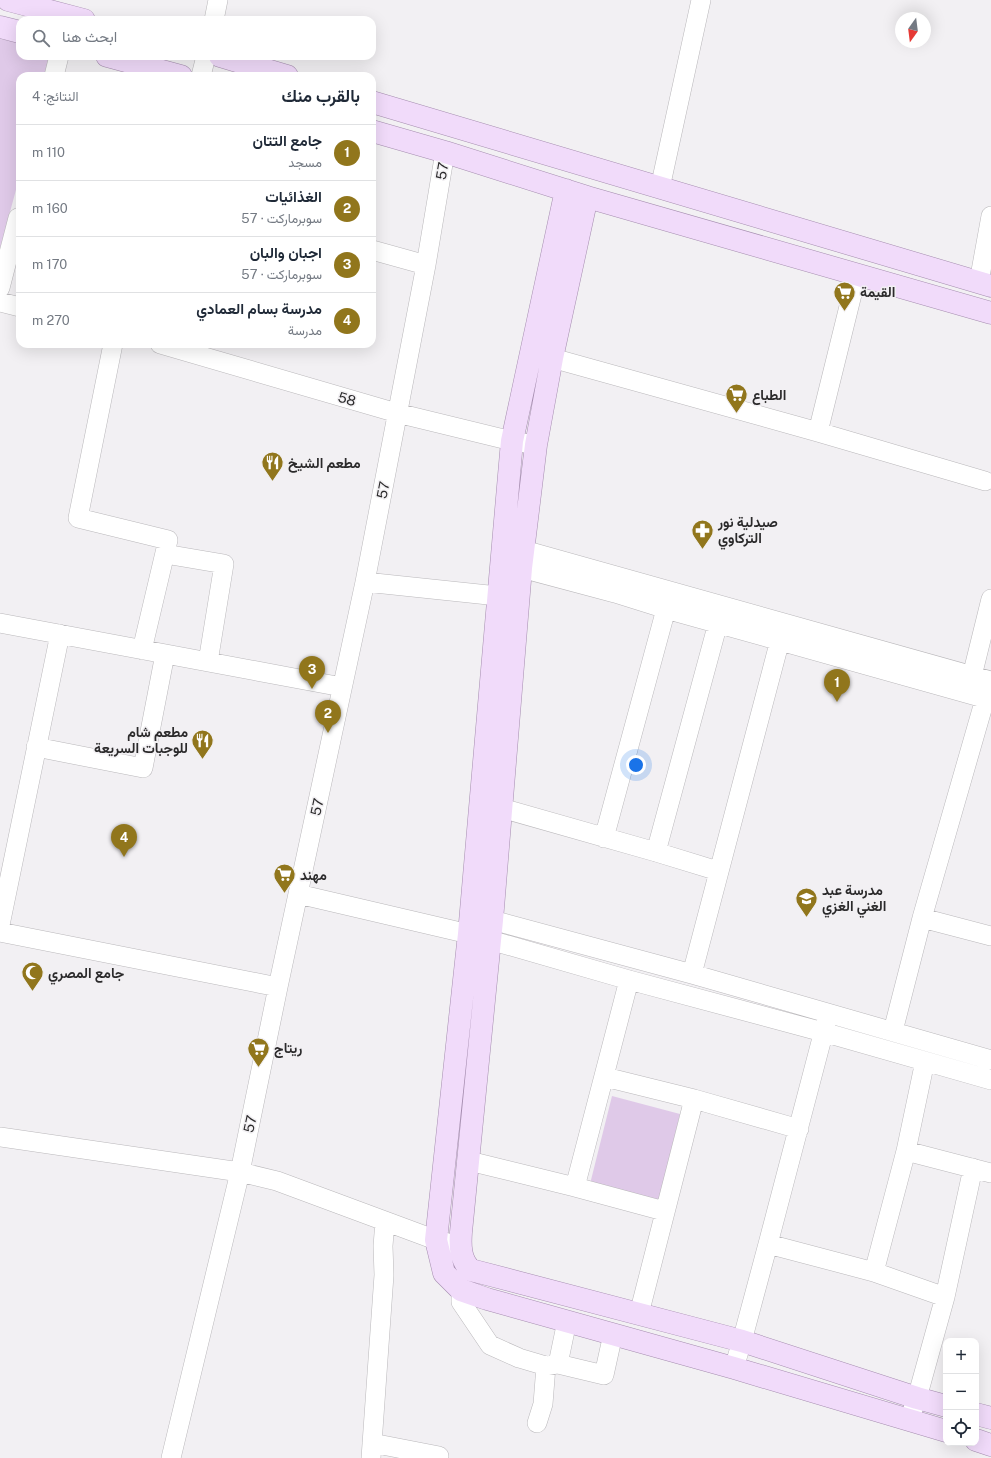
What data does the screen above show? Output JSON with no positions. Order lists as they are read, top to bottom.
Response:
{
  "streets": {
    "street": ["57", "58"]
  },
  "crossings": [
    ["57", "58"]
  ],
  "places": {
    "supermarket": [
      "القيمة",
      "الطباع",
      "مهند",
      "ريتاج"
    ],
    "restaurant": ["مطعم الشيخ", "مطعم شام للوجبات السريعة"],
    "pharmacy": ["صيدلية نور التركاوي"],
    "school or university": ["مدرسة عبد الغني الغزي"],
    "mosque": ["جامع المصري"]
  },
  "north": "bottom",
  "page": {
    "search": "ابحث هنا",
    "heading": ["بالقرب منك", "النتائج: 4"],
    "list": [
      {
        "mark": "1",
        "name": "جامع التتان",
        "note": "مسجد",
        "value": "110 m"
      },
      {
        "mark": "2",
        "name": "الغذائيات",
        "note": "سوبرماركت · 57",
        "value": "160 m"
      },
      {
        "mark": "3",
        "name": "اجبان والبان",
        "note": "سوبرماركت · 57",
        "value": "170 m"
      },
      {
        "mark": "4",
        "name": "مدرسة بسام العمادي",
        "note": "مدرسة",
        "value": "270 m"
      }
    ],
    "pins": [
      "3",
      "1",
      "2",
      "4"
    ],
    "map_buttons": ["+", "−"]
  }
}
